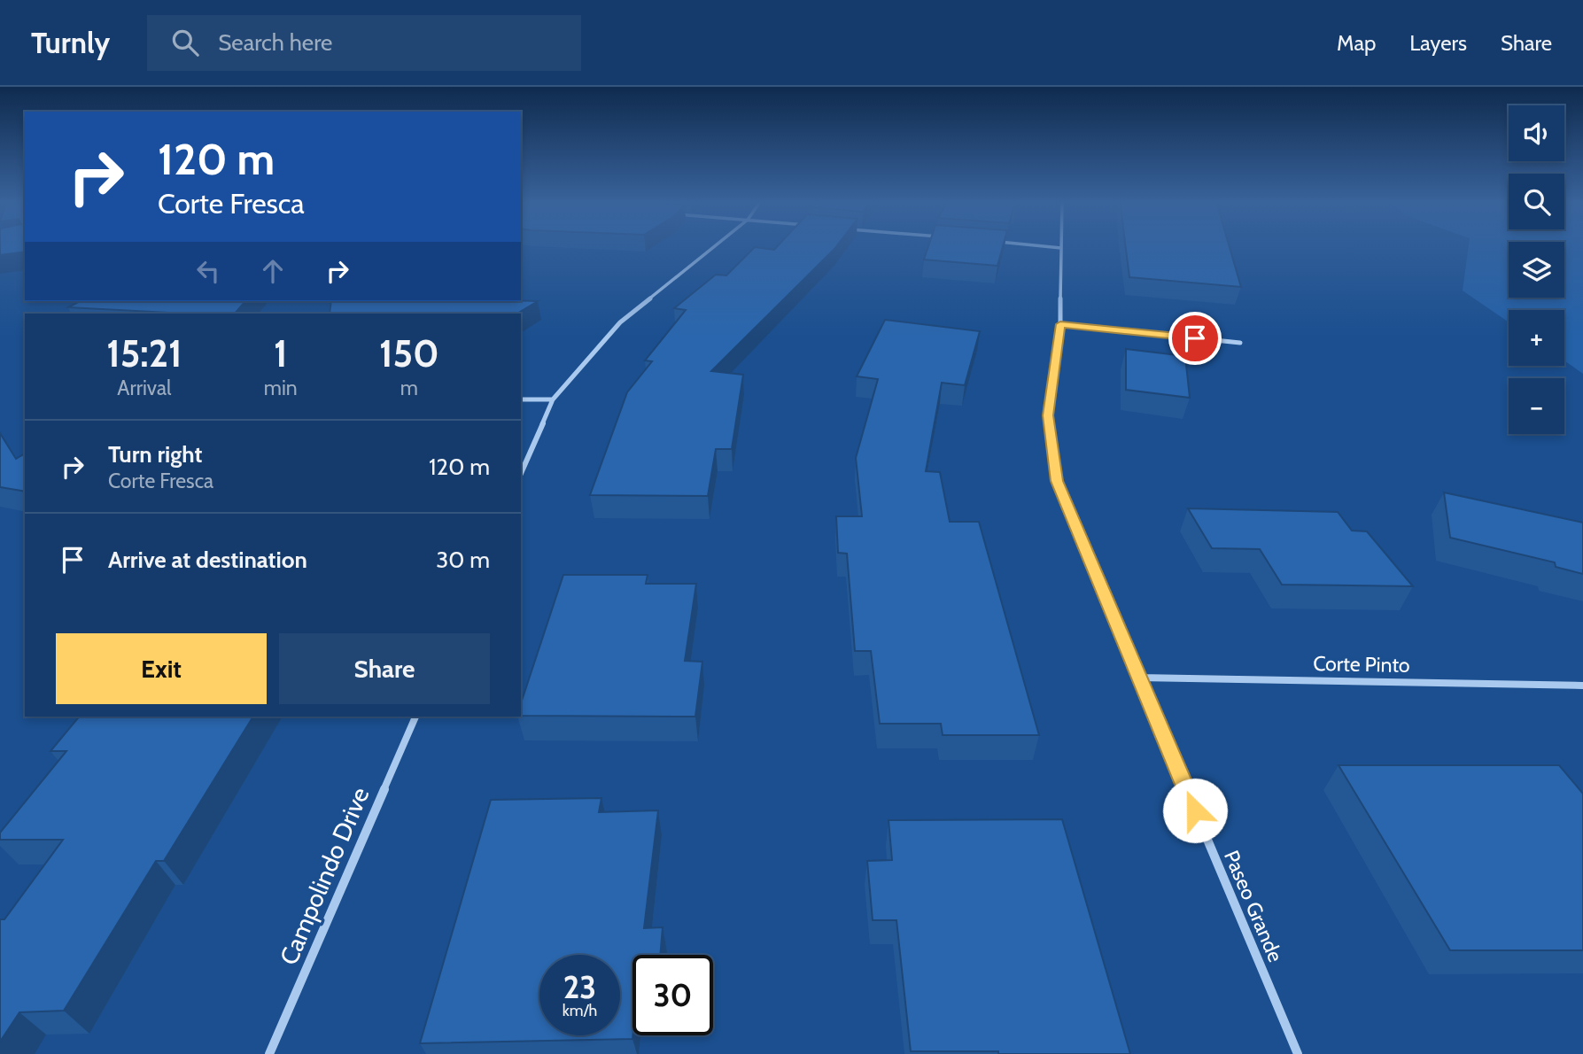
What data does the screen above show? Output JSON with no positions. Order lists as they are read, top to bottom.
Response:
{
  "streets": {
    "street": ["Corte Pinto", "Campolindo Drive", "Paseo Grande"]
  },
  "crossings": [
    ["Corte Pinto", "Paseo Grande"]
  ],
  "page": {
    "header": "Turnly",
    "search": "Search here",
    "nav": ["Map", "Layers", "Share"],
    "map_buttons": ["+", "−"],
    "turn": ["120 m", "Corte Fresca"],
    "eta": [
      "15:21",
      "Arrival",
      "1",
      "min",
      "150",
      "m"
    ],
    "list": [
      {
        "name": "Turn right",
        "note": "Corte Fresca",
        "value": "120 m"
      },
      {
        "name": "Arrive at destination",
        "value": "30 m"
      }
    ],
    "buttons": ["Exit", "Share"],
    "speed": "23 km/h",
    "limit": "30"
  }
}
